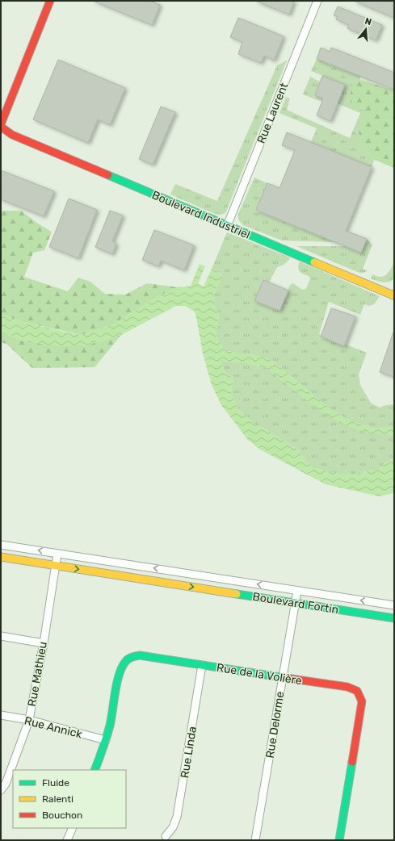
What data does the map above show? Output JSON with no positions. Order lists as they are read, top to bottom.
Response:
{
  "streets": {
    "street": [
      "Rue Laurent",
      "Boulevard Industriel",
      "Boulevard Fortin",
      "Rue Mathieu",
      "Rue de la Volière",
      "Rue Delorme",
      "Rue Annick",
      "Rue Linda"
    ]
  },
  "crossings": [
    ["Rue Laurent", "Boulevard Industriel"],
    ["Boulevard Fortin", "Rue Mathieu"],
    ["Boulevard Fortin", "Rue Delorme"],
    ["Rue Mathieu", "Rue Annick"],
    ["Rue de la Volière", "Rue Delorme"],
    ["Rue de la Volière", "Rue Annick"],
    ["Rue de la Volière", "Rue Linda"]
  ],
  "legend": ["Fluide", "Ralenti", "Bouchon"],
  "north": "top"
}
